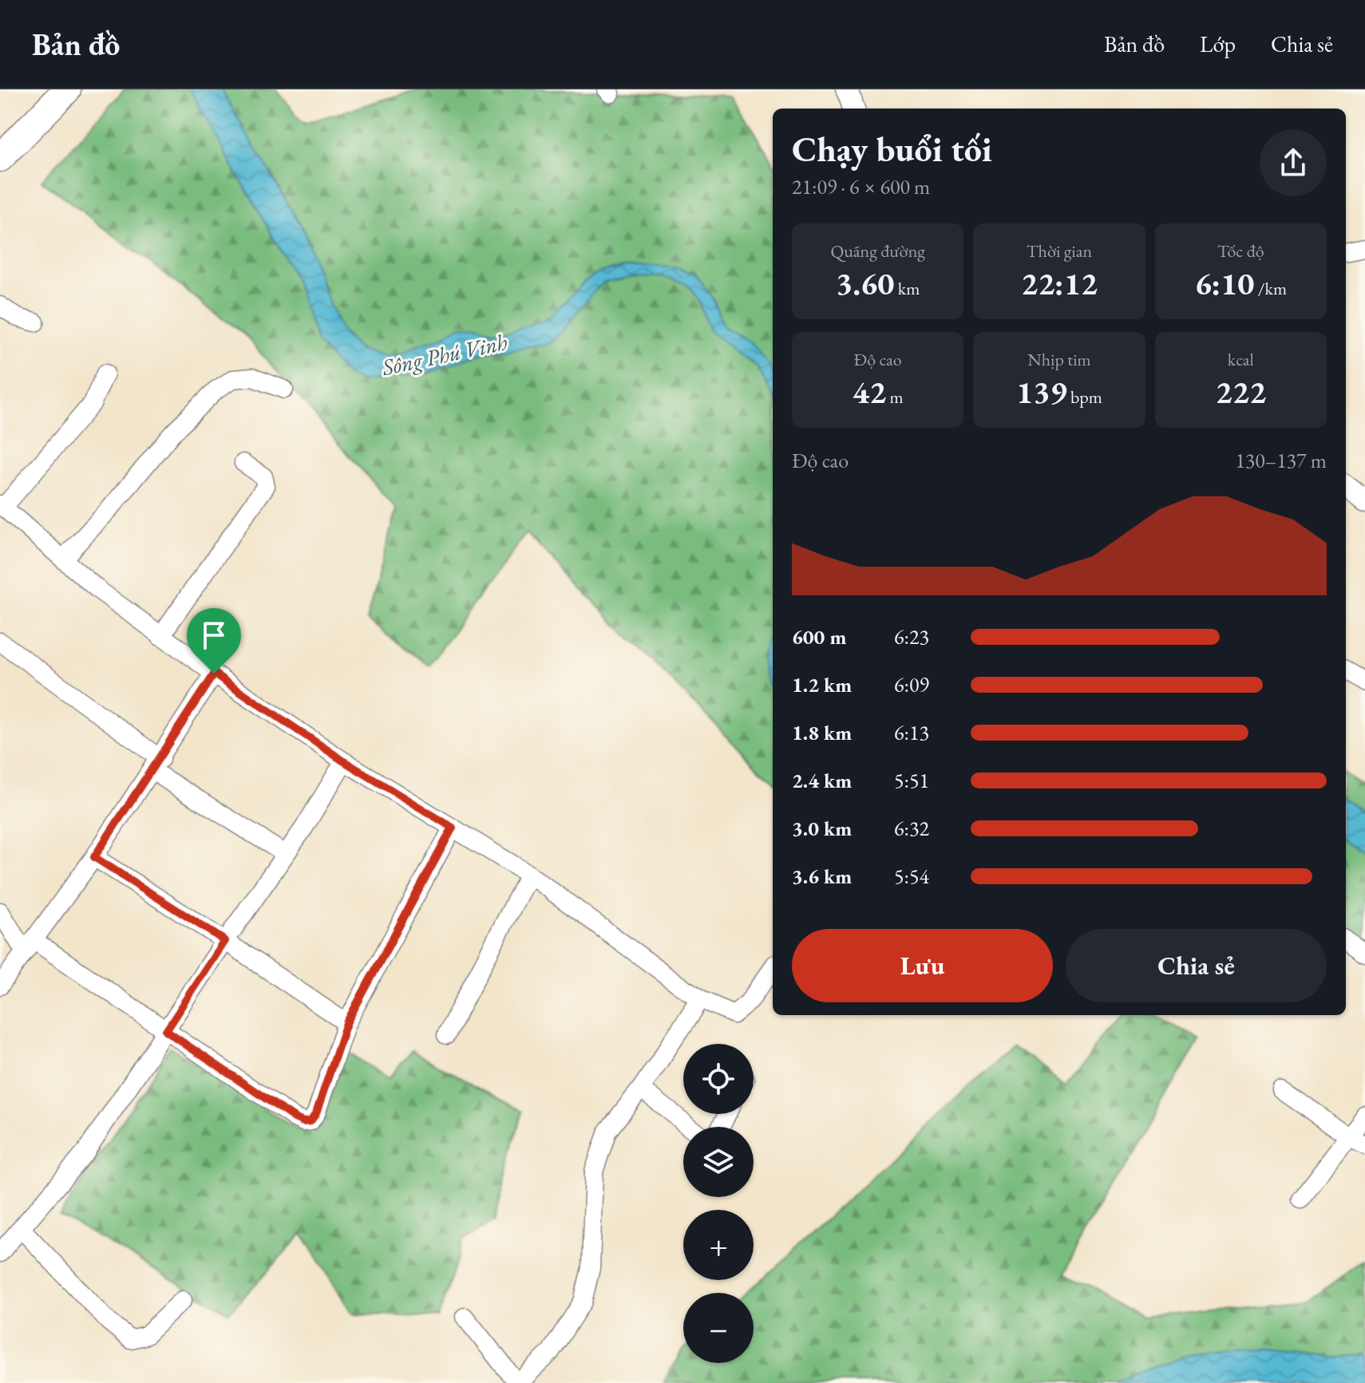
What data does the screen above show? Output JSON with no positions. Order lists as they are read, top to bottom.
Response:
{
  "water": ["Sông Phú Vinh"],
  "page": {
    "header": "Bản đồ",
    "nav": ["Bản đồ", "Lớp", "Chia sẻ"],
    "heading": ["Chạy buổi tối", "21:09 · 6 × 600 m"],
    "stats": [
      ["Quãng đường", "3.60 km"],
      ["Thời gian", "22:12"],
      ["Tốc độ", "6:10 /km"],
      ["Độ cao", "42 m"],
      ["Nhịp tim", "139 bpm"],
      ["kcal", "222"]
    ],
    "chart": ["Độ cao", "130–137 m"],
    "list": [
      {
        "name": "600 m",
        "note": "6:23"
      },
      {
        "name": "1.2 km",
        "note": "6:09"
      },
      {
        "name": "1.8 km",
        "note": "6:13"
      },
      {
        "name": "2.4 km",
        "note": "5:51"
      },
      {
        "name": "3.0 km",
        "note": "6:32"
      },
      {
        "name": "3.6 km",
        "note": "5:54"
      }
    ],
    "buttons": ["Lưu", "Chia sẻ"],
    "map_buttons": ["+", "−"]
  }
}
